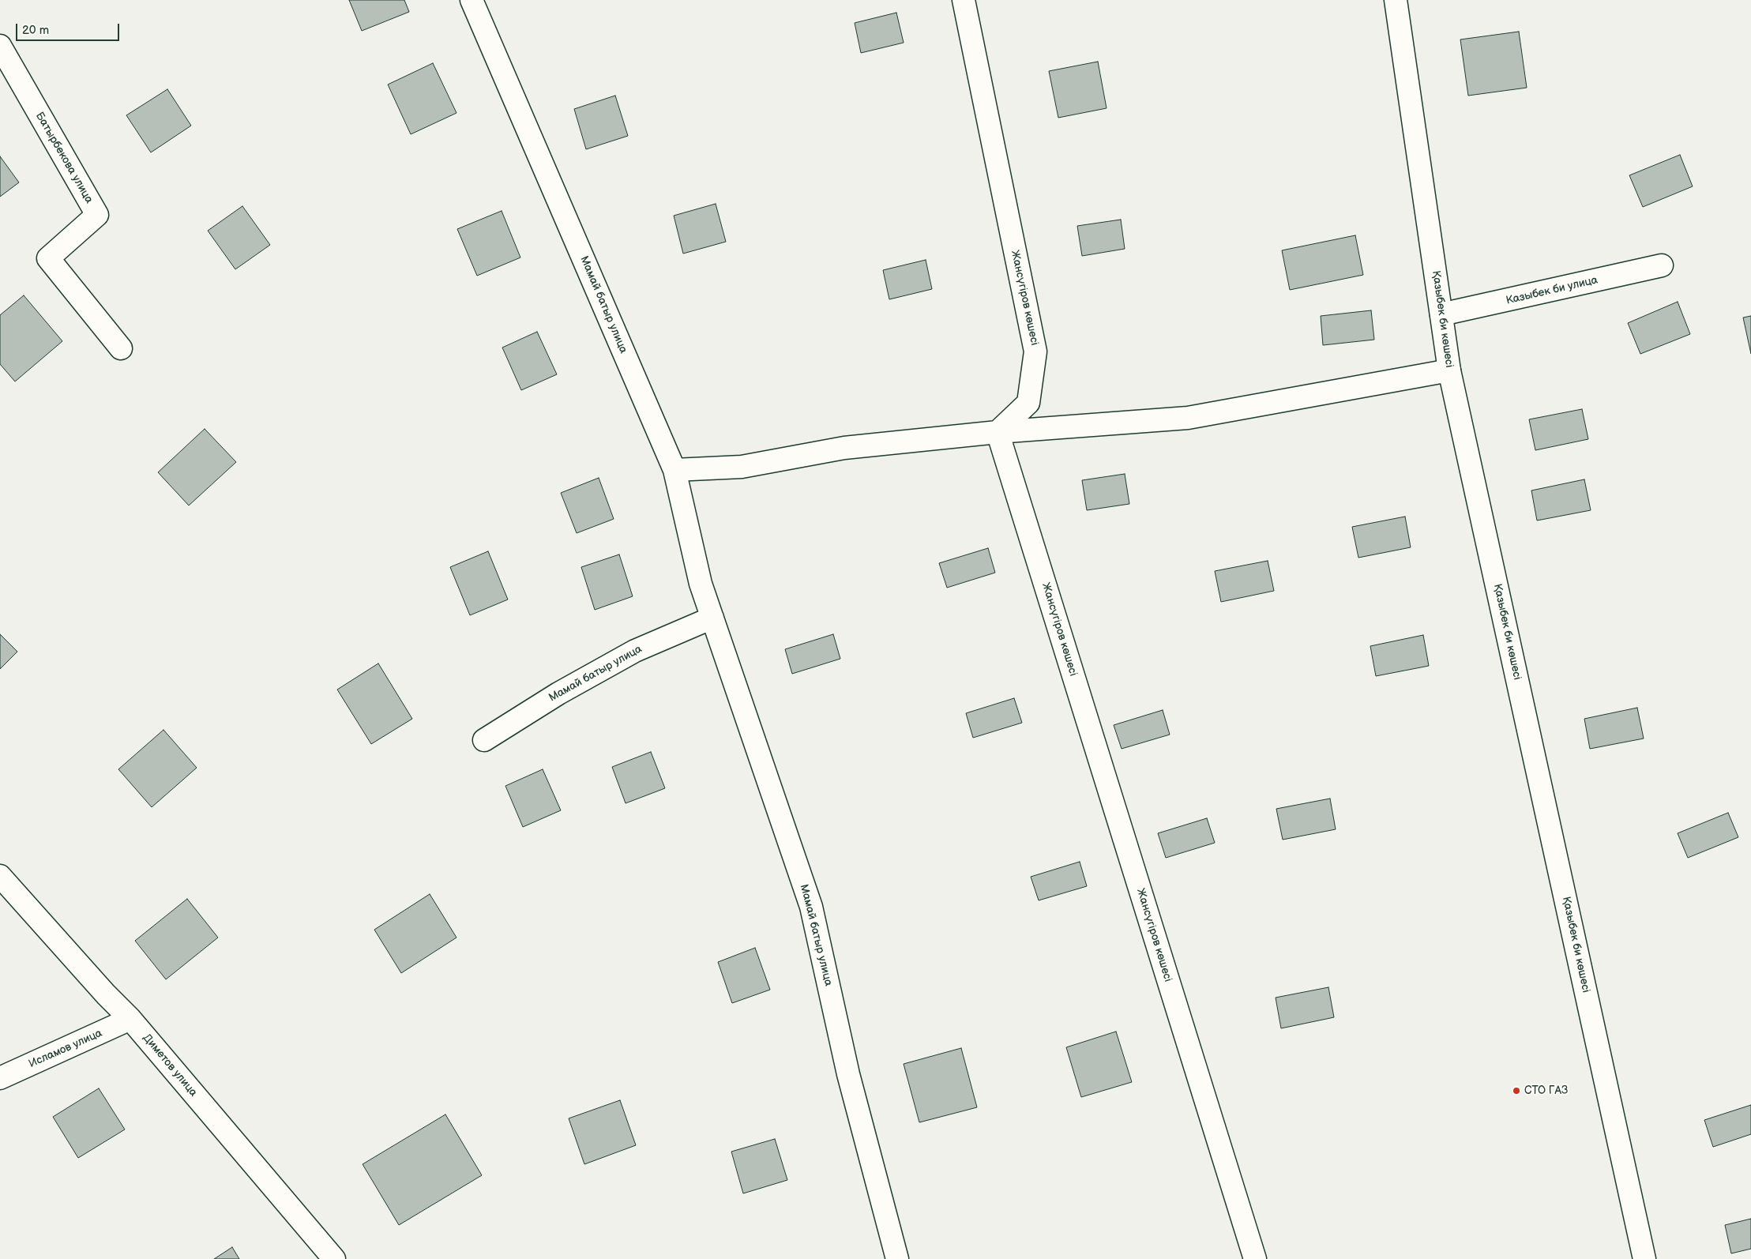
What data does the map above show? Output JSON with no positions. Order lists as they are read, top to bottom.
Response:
{
  "streets": {
    "street": [
      "Батырбекова улица",
      "Казыбек би улица",
      "Жансүгіров көшесі",
      "Мамай батыр улица",
      "Қазыбек би көшесі",
      "Исламов улица",
      "Диметов улица"
    ]
  },
  "crossings": [
    ["Казыбек би улица", "Қазыбек би көшесі"],
    ["Исламов улица", "Диметов улица"]
  ],
  "places": ["СТО ГАЗ"],
  "scale_bar": "20 m"
}
